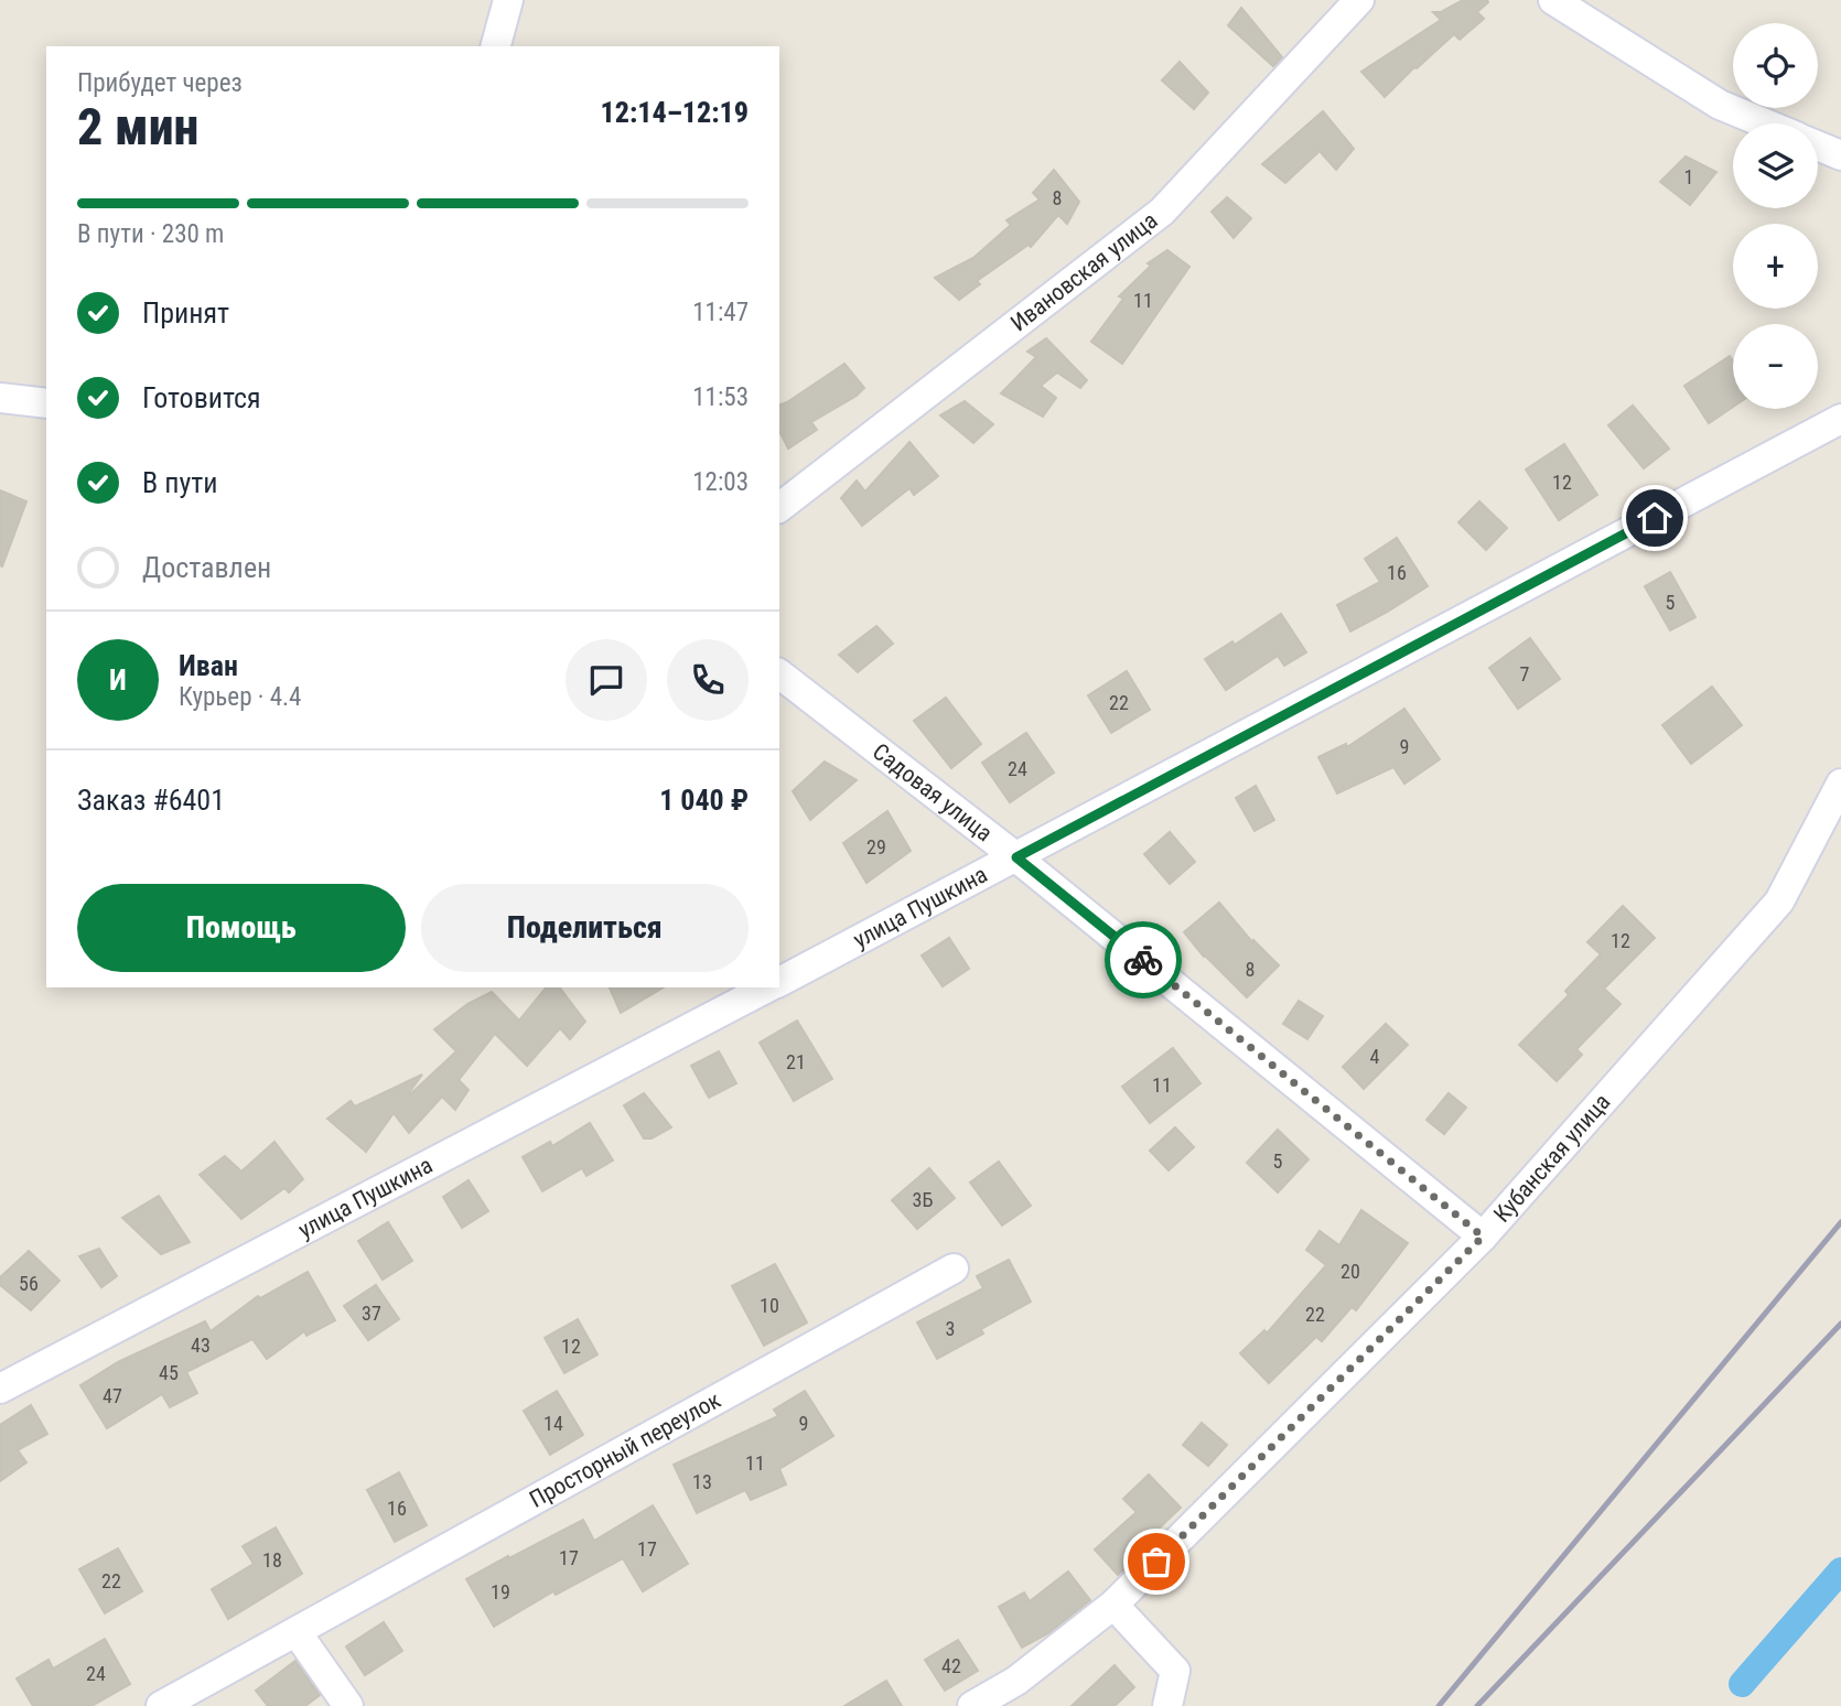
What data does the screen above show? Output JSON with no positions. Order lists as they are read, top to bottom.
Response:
{
  "streets": {
    "street": [
      "Ивановская улица",
      "Садовая улица",
      "улица Пушкина",
      "Кубанская улица",
      "Просторный переулок"
    ]
  },
  "crossings": [
    ["Садовая улица", "улица Пушкина"],
    ["Садовая улица", "Кубанская улица"]
  ],
  "house_numbers": [
    "1",
    "8",
    "11",
    "12",
    "16",
    "5",
    "7",
    "22",
    "9",
    "24",
    "29",
    "12",
    "8",
    "4",
    "21",
    "11",
    "5",
    "3Б",
    "20",
    "56",
    "10",
    "37",
    "22",
    "3",
    "43",
    "12",
    "45",
    "47",
    "14",
    "9",
    "11",
    "13",
    "16",
    "17",
    "17",
    "18",
    "22",
    "19",
    "42",
    "24"
  ],
  "page": {
    "map_buttons": ["+", "−"],
    "heading": ["2 мин", "Прибудет через", "12:14–12:19"],
    "panel": [
      "Иван",
      "Курьер · 4.4",
      "Заказ #6401",
      "1 040 ₽"
    ],
    "bar": "В пути · 230 m",
    "list": [
      ["Принят", "11:47"],
      ["Готовится", "11:53"],
      ["В пути", "12:03"],
      "Доставлен"
    ],
    "round": "И",
    "buttons": ["Помощь", "Поделиться"]
  }
}
